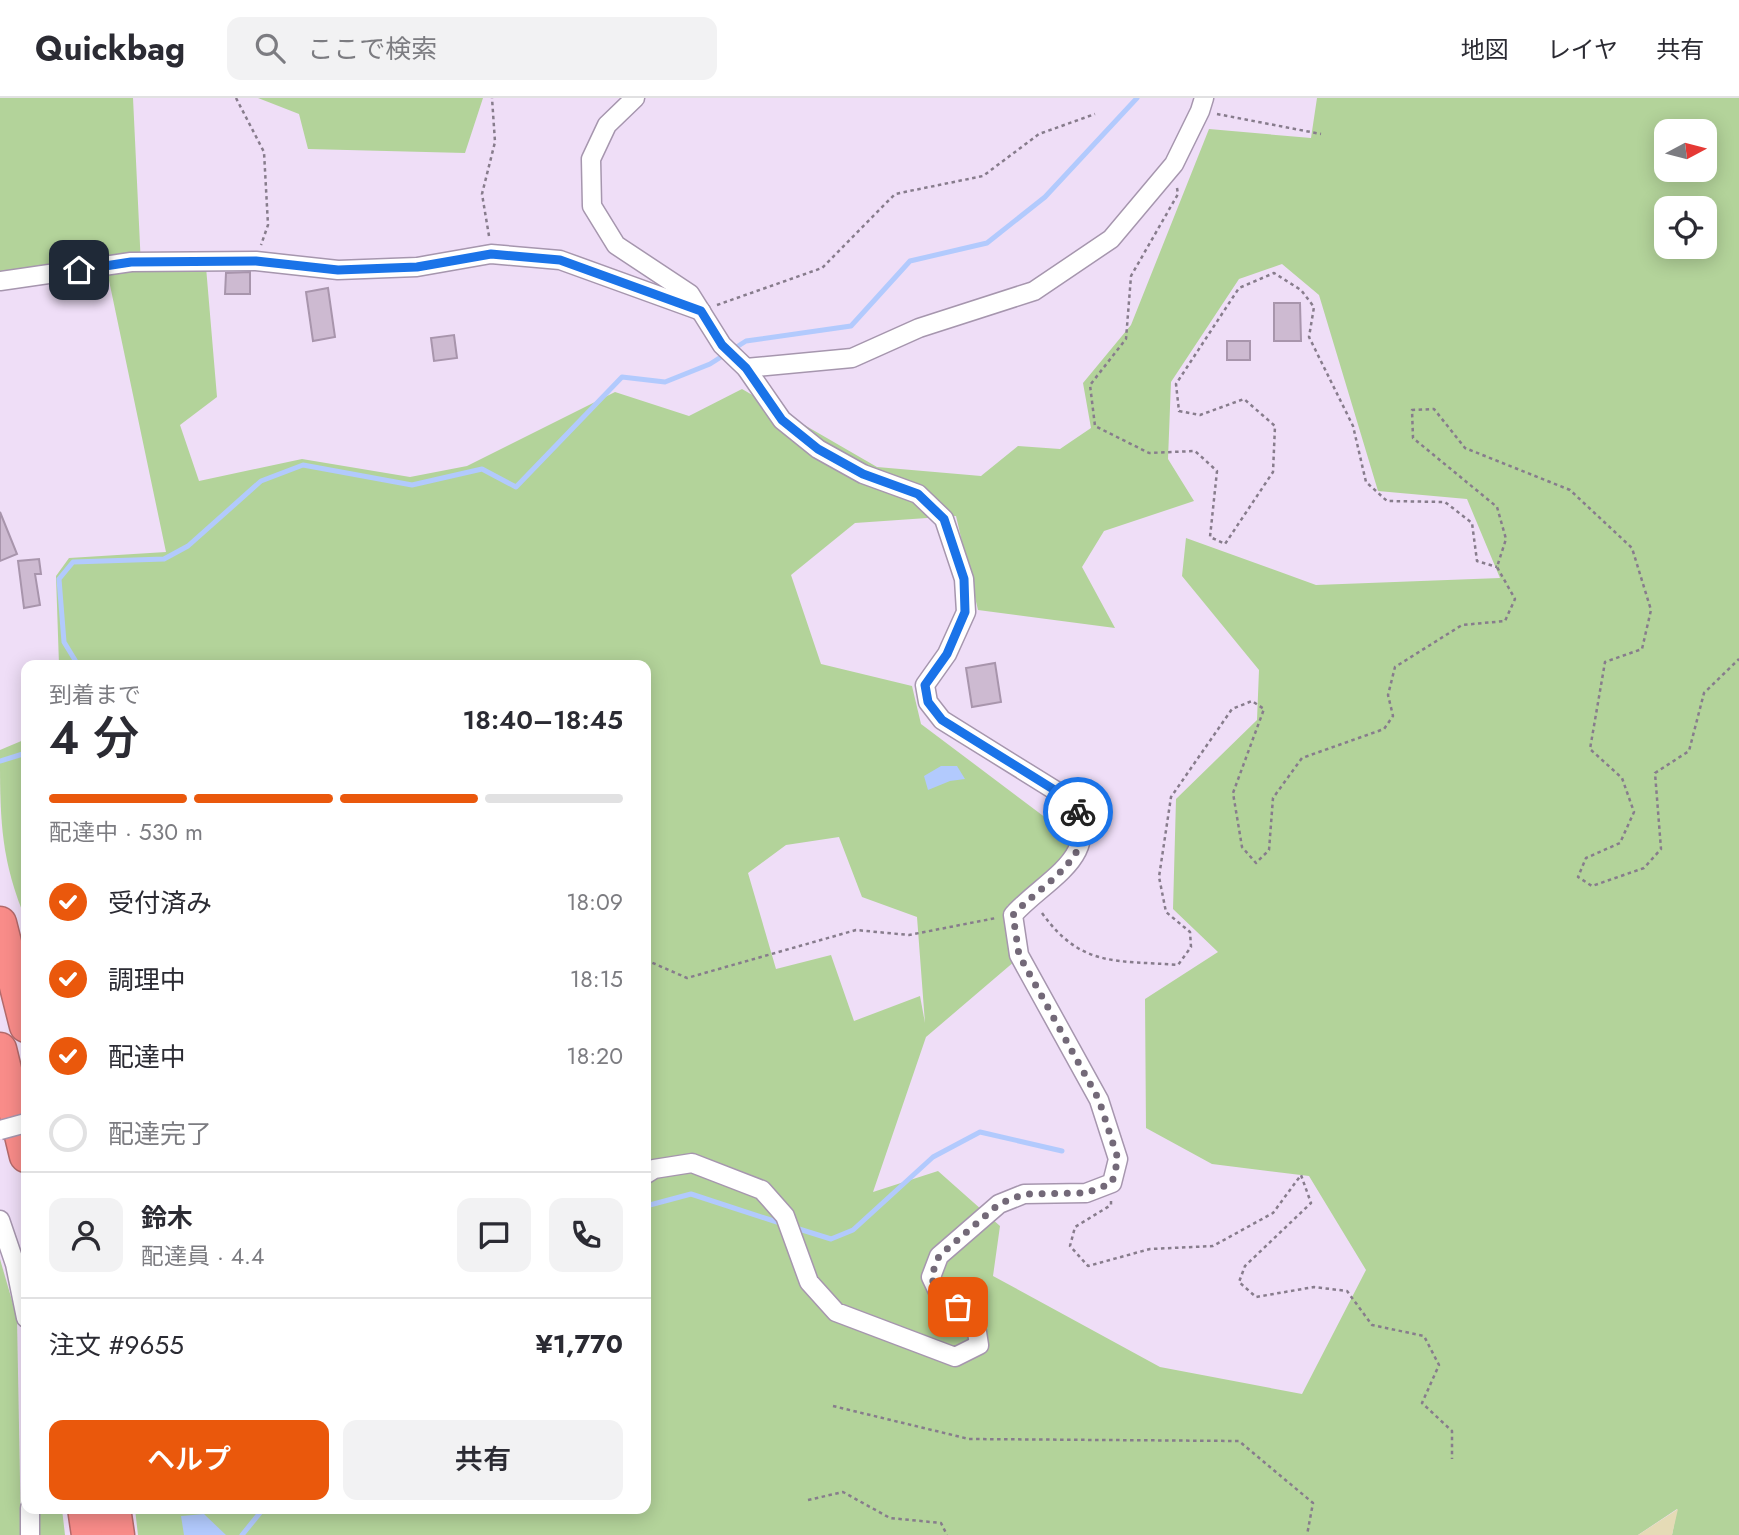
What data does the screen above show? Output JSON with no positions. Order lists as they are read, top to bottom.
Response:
{
  "north": "right",
  "page": {
    "header": "Quickbag",
    "search": "ここで検索",
    "nav": ["地図", "レイヤ", "共有"],
    "heading": ["4 分", "到着まで", "18:40–18:45"],
    "panel": [
      "鈴木",
      "配達員 · 4.4",
      "注文 #9655",
      "¥1,770"
    ],
    "bar": "配達中 · 530 m",
    "list": [
      ["受付済み", "18:09"],
      ["調理中", "18:15"],
      ["配達中", "18:20"],
      "配達完了"
    ],
    "buttons": ["ヘルプ", "共有"]
  }
}
